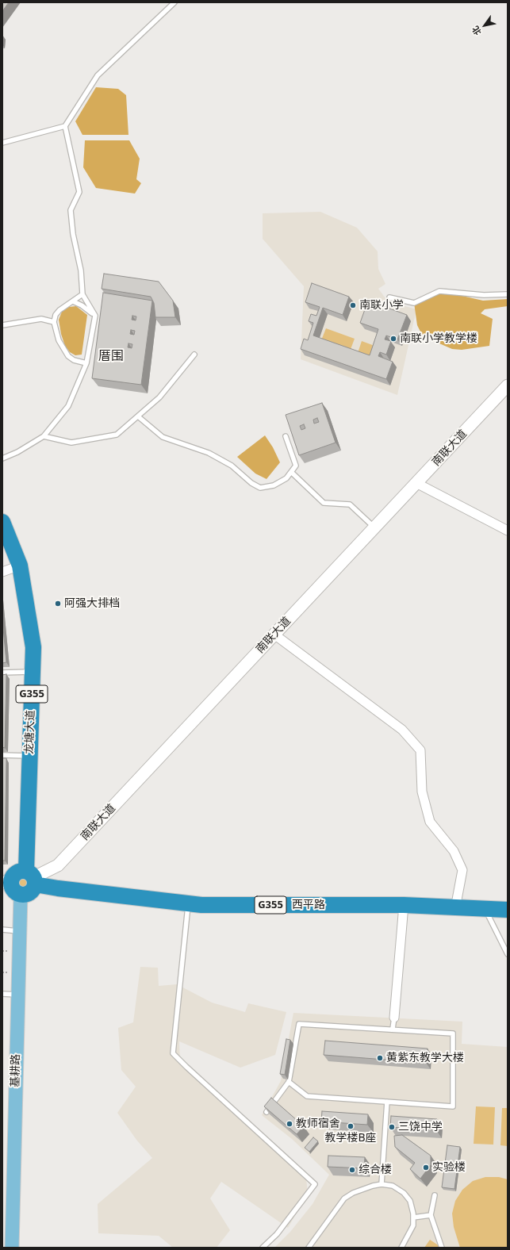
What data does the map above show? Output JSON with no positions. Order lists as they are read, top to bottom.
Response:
{
  "streets": {
    "highway": ["G355", "龙塘大道", "西平路"],
    "main road": ["基耕路"],
    "street": ["南联大道"]
  },
  "crossings": [
    ["南联大道", "龙塘大道"],
    ["南联大道", "西平路"],
    ["龙塘大道", "西平路"]
  ],
  "districts": ["厝围"],
  "places": [
    "南联小学",
    "南联小学教学楼",
    "阿强大排档",
    "黄紫东教学大楼",
    "教师宿舍",
    "教学楼B座",
    "三饶中学",
    "实验楼",
    "综合楼"
  ],
  "north": "bottom left"
}
